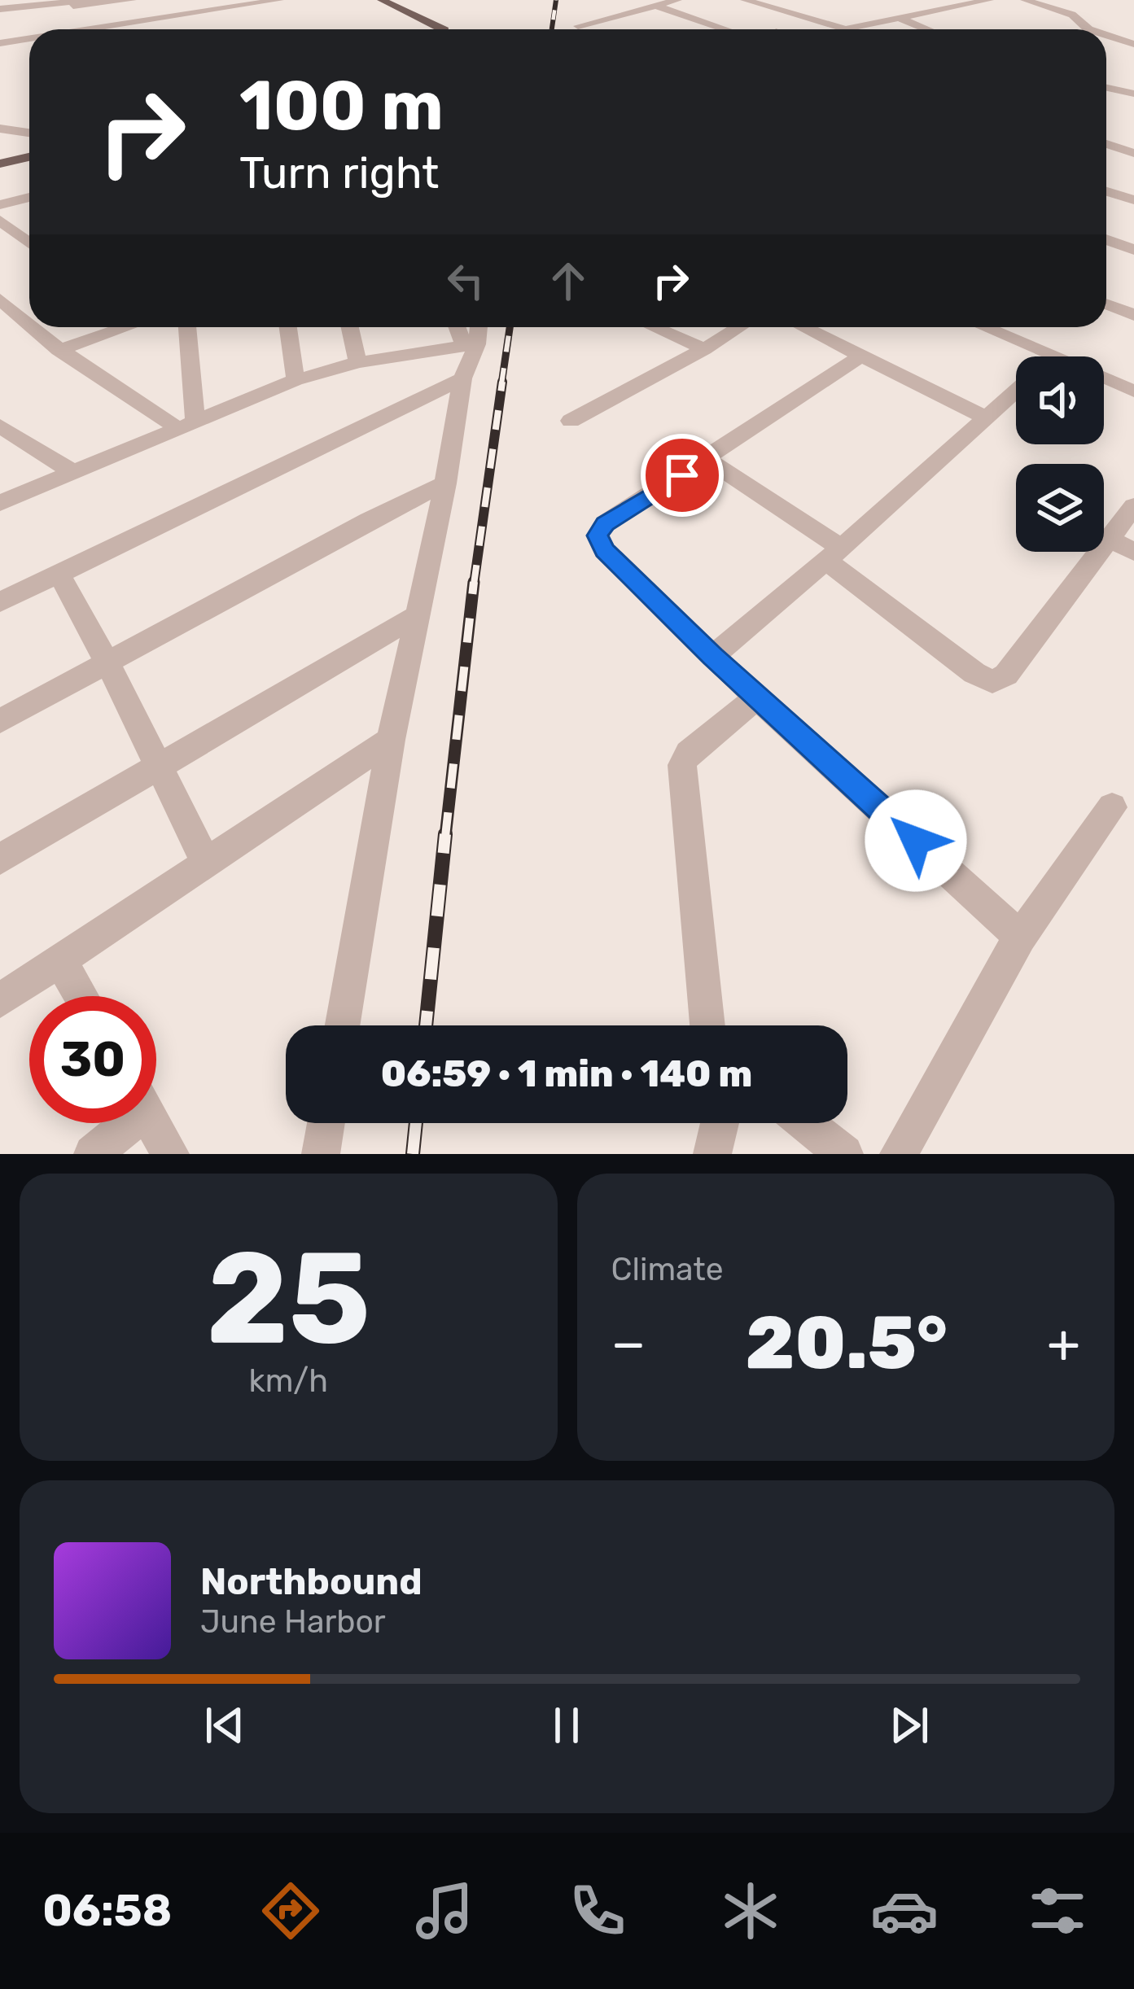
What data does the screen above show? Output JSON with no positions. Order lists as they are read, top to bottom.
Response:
{
  "page": {
    "turn": ["100 m", "Turn right"],
    "limit": "30",
    "trip": "06:59 · 1 min · 140 m",
    "tile": [
      ["25", "km/h"],
      "Climate"
    ],
    "heat": ["−", "20.5°", "+"],
    "song": ["Northbound", "June Harbor"],
    "tabs": "06:58"
  }
}
